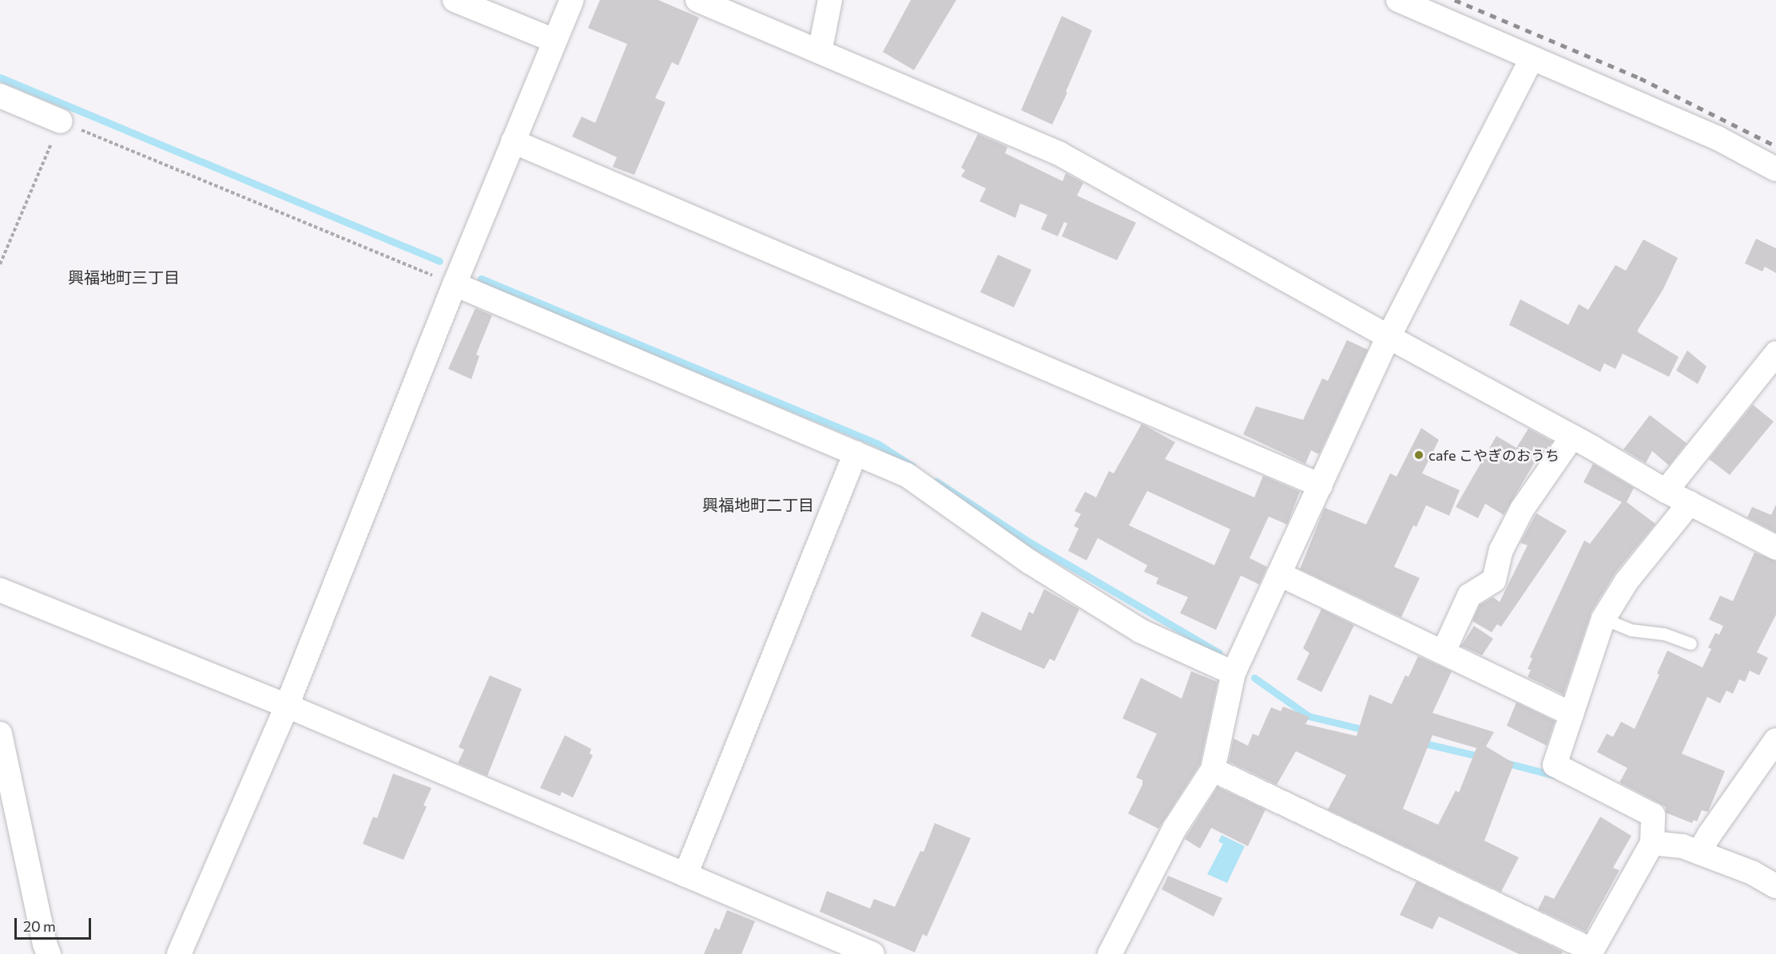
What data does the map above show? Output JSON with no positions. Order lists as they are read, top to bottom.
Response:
{
  "districts": ["興福地町三丁目", "興福地町二丁目"],
  "places": ["cafe こやぎのおうち"],
  "scale_bar": "20 m"
}
